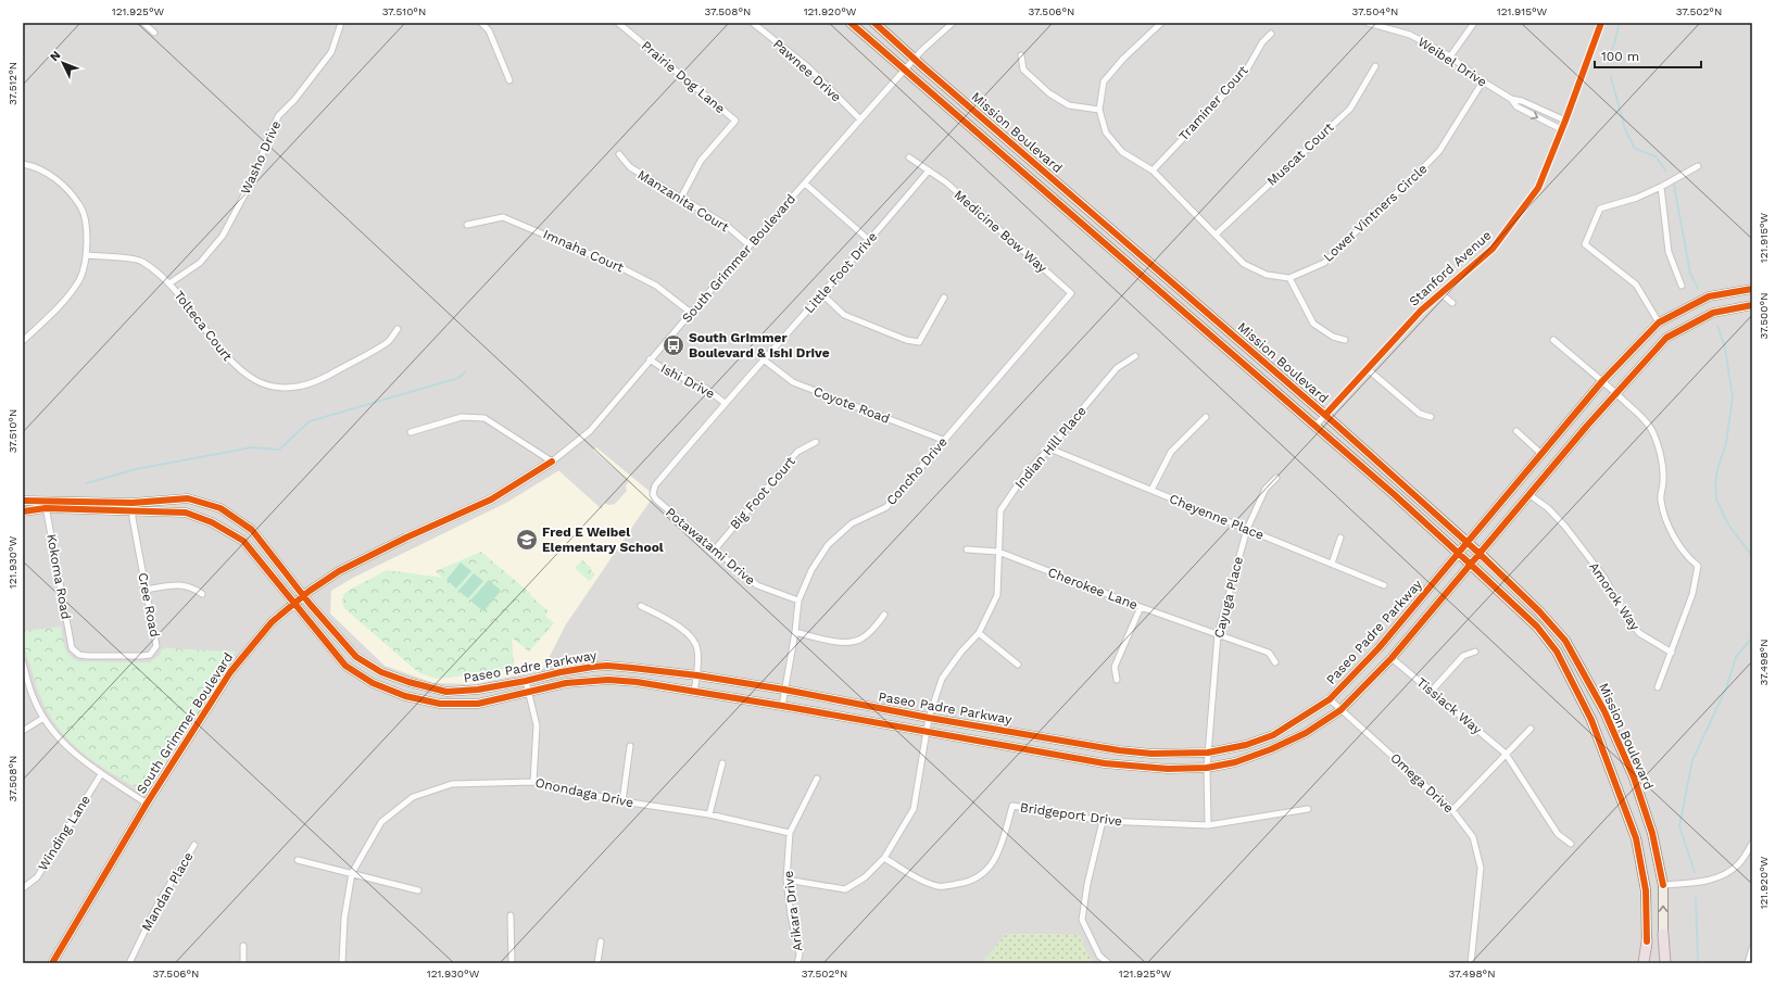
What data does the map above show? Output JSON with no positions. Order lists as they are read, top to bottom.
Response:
{
  "streets": {
    "main road": ["Mission Boulevard", "South Grimmer Boulevard", "Paseo Padre Parkway"],
    "street": [
      "Weibel Drive",
      "Pawnee Drive",
      "Prairie Dog Lane",
      "Traminer Court",
      "Muscat Court",
      "Washo Drive",
      "Manzanita Court",
      "Lower Vintners Circle",
      "Medicine Bow Way",
      "Imnaha Court",
      "Stanford Avenue",
      "Little Foot Drive",
      "Tolteca Court",
      "Ishi Drive",
      "Coyote Road",
      "Indian Hill Place",
      "Concho Drive",
      "Big Foot Court",
      "Cheyenne Place",
      "Potawatami Drive",
      "Kokoma Road",
      "Cherokee Lane",
      "Amorok Way",
      "Cayuga Place",
      "Cree Road",
      "Tissiack Way",
      "Omega Drive",
      "Onondaga Drive",
      "Bridgeport Drive",
      "Winding Lane",
      "Mandan Place",
      "Arikara Drive"
    ]
  },
  "crossings": [
    ["Weibel Drive", "Lower Vintners Circle"],
    ["Weibel Drive", "Stanford Avenue"],
    ["Pawnee Drive", "South Grimmer Boulevard"],
    ["Prairie Dog Lane", "Manzanita Court"],
    ["Mission Boulevard", "South Grimmer Boulevard"],
    ["Mission Boulevard", "Stanford Avenue"],
    ["Mission Boulevard", "Paseo Padre Parkway"],
    ["Washo Drive", "Tolteca Court"],
    ["Manzanita Court", "South Grimmer Boulevard"],
    ["Medicine Bow Way", "Little Foot Drive"],
    ["Medicine Bow Way", "Concho Drive"],
    ["Imnaha Court", "South Grimmer Boulevard"],
    ["South Grimmer Boulevard", "Ishi Drive"],
    ["South Grimmer Boulevard", "Paseo Padre Parkway"],
    ["Little Foot Drive", "Ishi Drive"],
    ["Little Foot Drive", "Coyote Road"],
    ["Little Foot Drive", "Potawatami Drive"],
    ["Coyote Road", "Concho Drive"],
    ["Indian Hill Place", "Cheyenne Place"],
    ["Indian Hill Place", "Cherokee Lane"],
    ["Indian Hill Place", "Paseo Padre Parkway"],
    ["Indian Hill Place", "Bridgeport Drive"],
    ["Indian Hill Place", "Arikara Drive"],
    ["Concho Drive", "Potawatami Drive"],
    ["Concho Drive", "Paseo Padre Parkway"],
    ["Big Foot Court", "Potawatami Drive"],
    ["Cheyenne Place", "Cayuga Place"],
    ["Kokoma Road", "Cree Road"],
    ["Kokoma Road", "Paseo Padre Parkway"],
    ["Cherokee Lane", "Cayuga Place"],
    ["Amorok Way", "Paseo Padre Parkway"],
    ["Cayuga Place", "Paseo Padre Parkway"],
    ["Cayuga Place", "Bridgeport Drive"],
    ["Cree Road", "Paseo Padre Parkway"],
    ["Paseo Padre Parkway", "Tissiack Way"],
    ["Paseo Padre Parkway", "Omega Drive"],
    ["Onondaga Drive", "Arikara Drive"]
  ],
  "places": {
    "bus stop": ["South Grimmer Boulevard & Ishi Drive"],
    "school or university": ["Fred E Weibel Elementary School"]
  },
  "scale_bar": "100 m",
  "north": "top left",
  "coordinates": [
    "121.925°W",
    "37.510°N",
    "37.508°N",
    "121.920°W",
    "37.506°N",
    "37.504°N",
    "121.915°W",
    "37.502°N",
    "37.512°N",
    "37.500°N",
    "121.930°W",
    "37.498°N"
  ]
}
